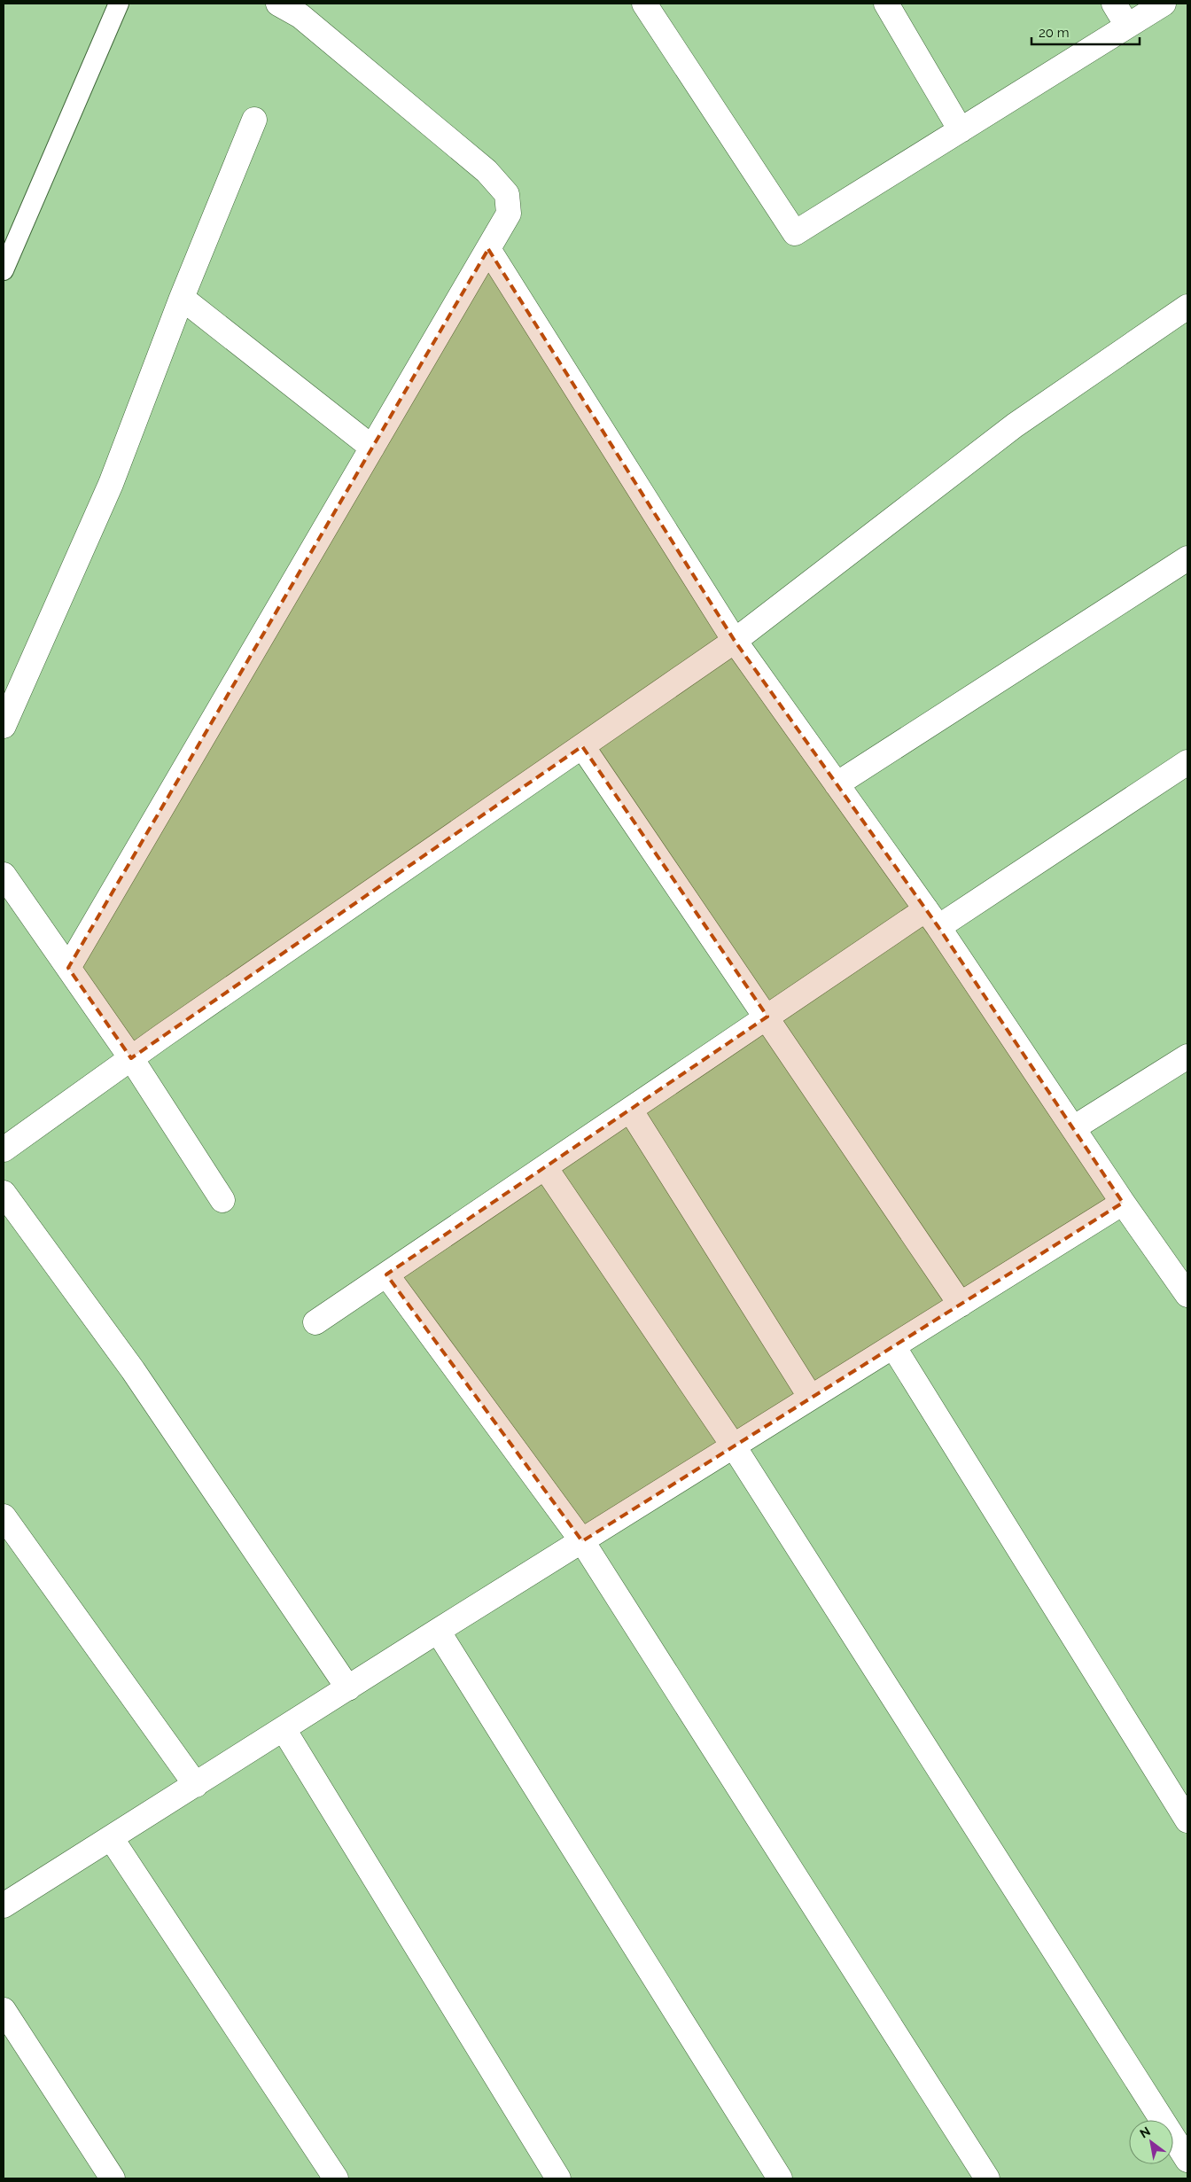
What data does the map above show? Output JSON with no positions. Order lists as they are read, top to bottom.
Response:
{
  "scale_bar": "20 m",
  "north": "top left"
}
